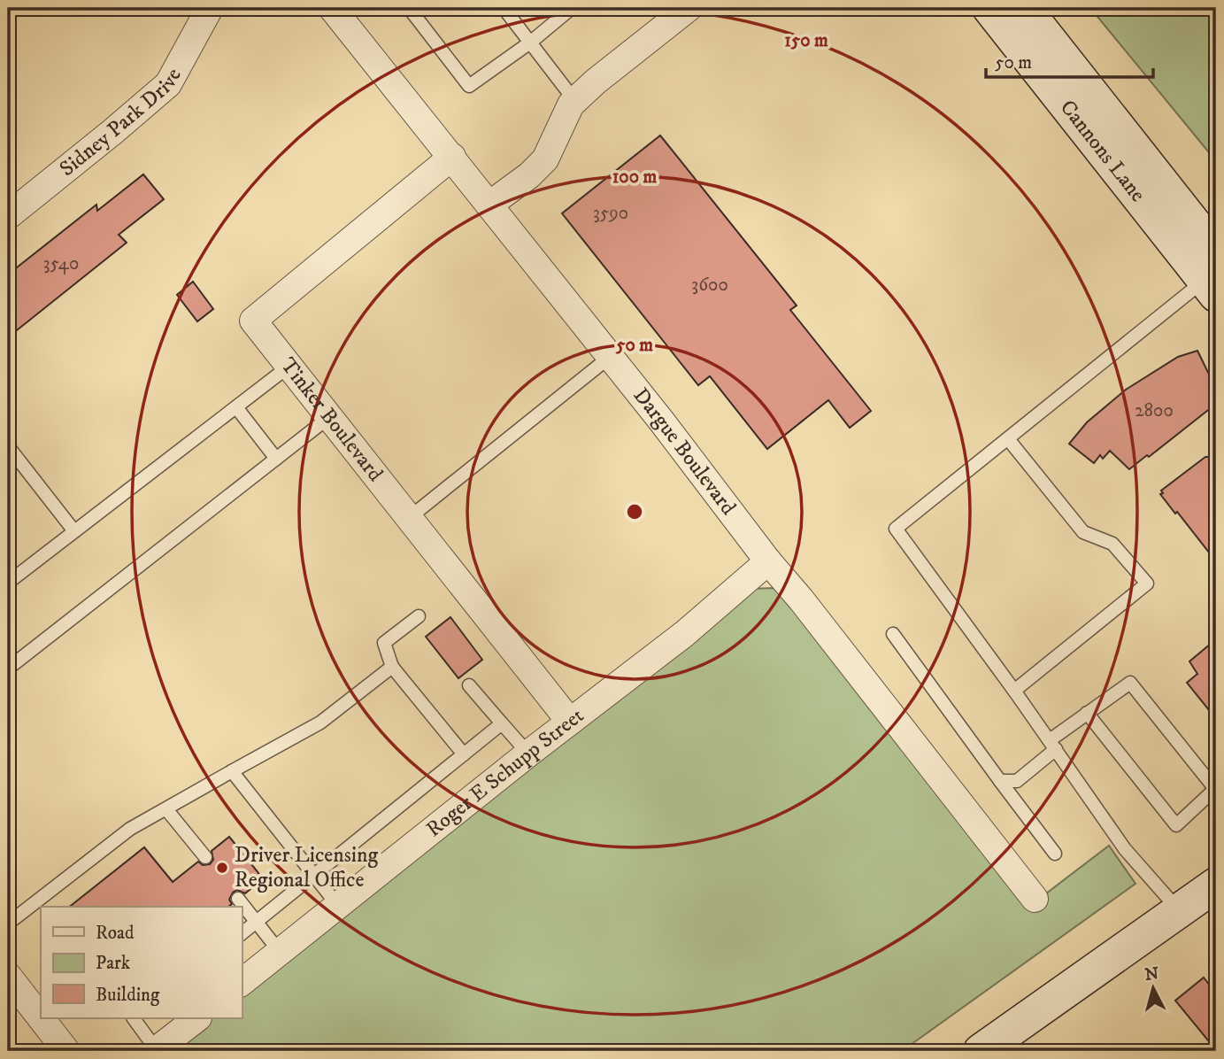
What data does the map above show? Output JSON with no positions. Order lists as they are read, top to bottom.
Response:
{
  "streets": {
    "main road": ["Cannons Lane"],
    "street": [
      "Sidney Park Drive",
      "Tinker Boulevard",
      "Dargue Boulevard",
      "Roger E Schupp Street"
    ]
  },
  "crossings": [
    ["Tinker Boulevard", "Dargue Boulevard"],
    ["Tinker Boulevard", "Roger E Schupp Street"],
    ["Dargue Boulevard", "Roger E Schupp Street"]
  ],
  "places": ["Driver Licensing Regional Office"],
  "house_numbers": [
    "3590",
    "3540",
    "3600",
    "2800"
  ],
  "legend": ["Road", "Park", "Building"],
  "scale_bar": "50 m",
  "north": "top",
  "rings": ["150 m", "100 m", "50 m"]
}
